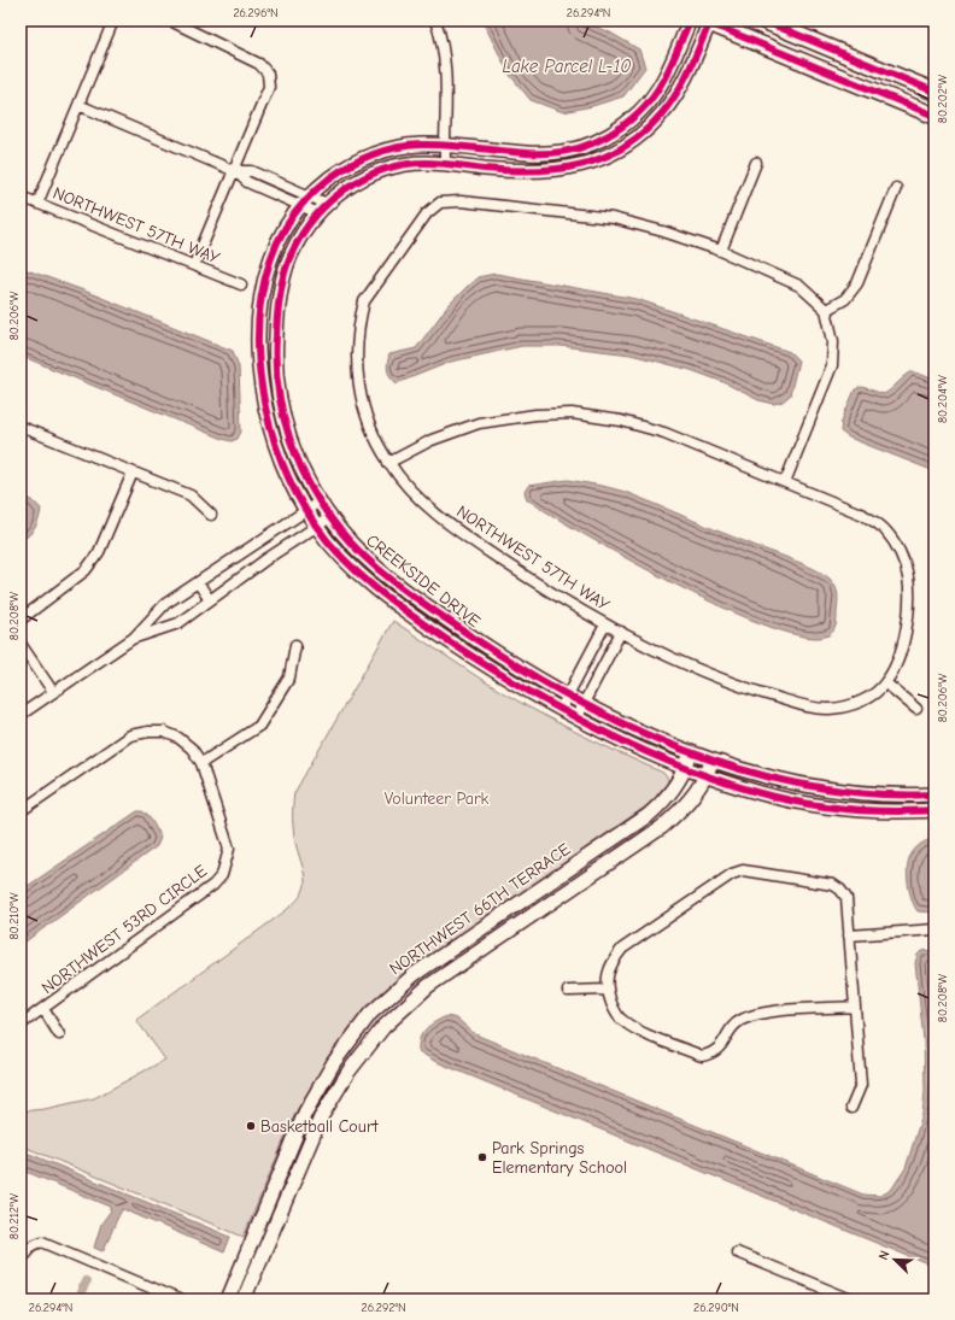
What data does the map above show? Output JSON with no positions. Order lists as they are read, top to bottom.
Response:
{
  "streets": {
    "street": [
      "NORTHWEST 57TH WAY",
      "CREEKSIDE DRIVE",
      "NORTHWEST 66TH TERRACE",
      "NORTHWEST 53RD CIRCLE"
    ]
  },
  "crossings": [
    ["CREEKSIDE DRIVE", "NORTHWEST 66TH TERRACE"]
  ],
  "water": ["Lake Parcel L-10"],
  "parks": ["Volunteer Park"],
  "places": ["Basketball Court", "Park Springs Elementary School"],
  "north": "top left",
  "coordinates": [
    "26.296°N",
    "26.294°N",
    "80.202°W",
    "80.206°W",
    "80.204°W",
    "80.208°W",
    "80.210°W",
    "80.212°W",
    "26.292°N",
    "26.290°N"
  ]
}
